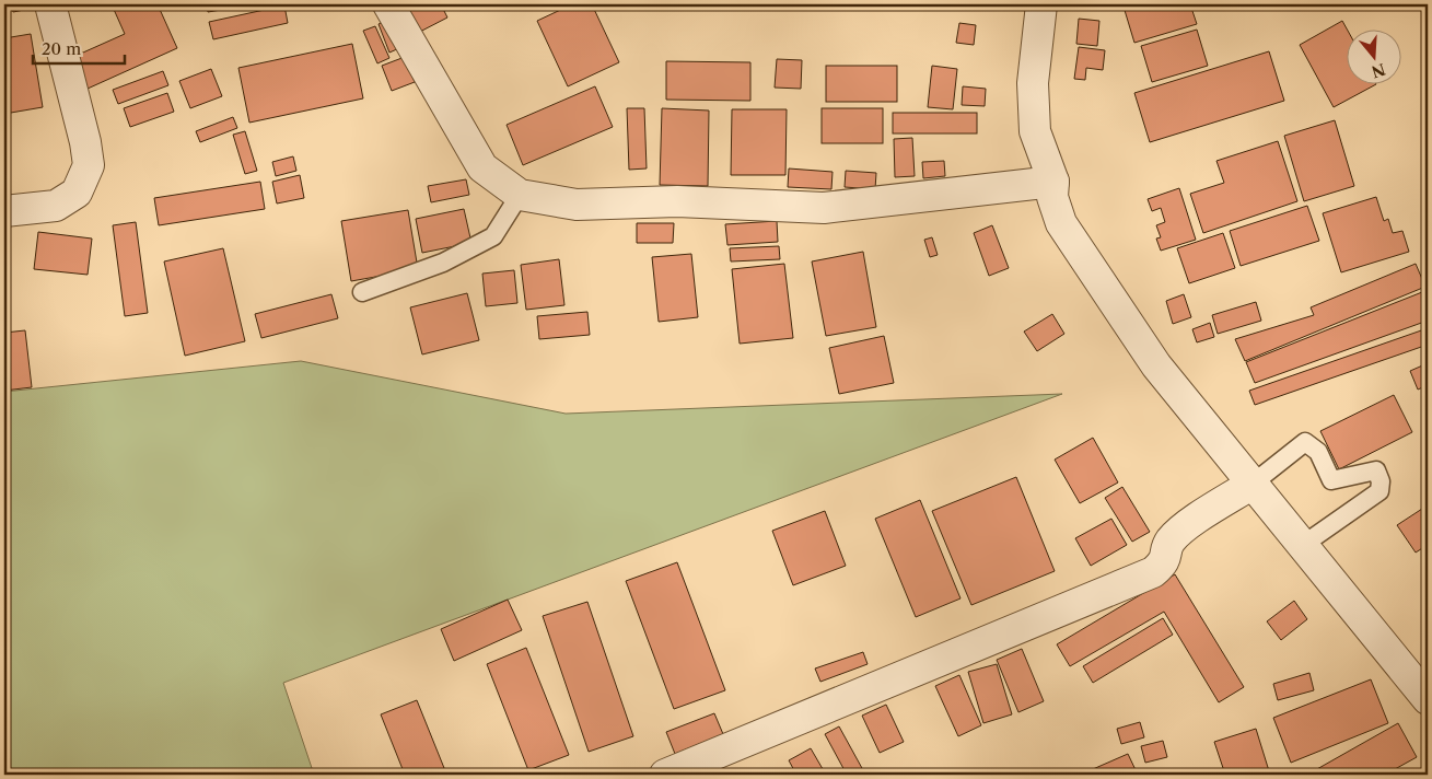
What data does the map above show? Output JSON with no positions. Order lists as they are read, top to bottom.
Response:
{
  "scale_bar": "20 m",
  "north": "bottom"
}
